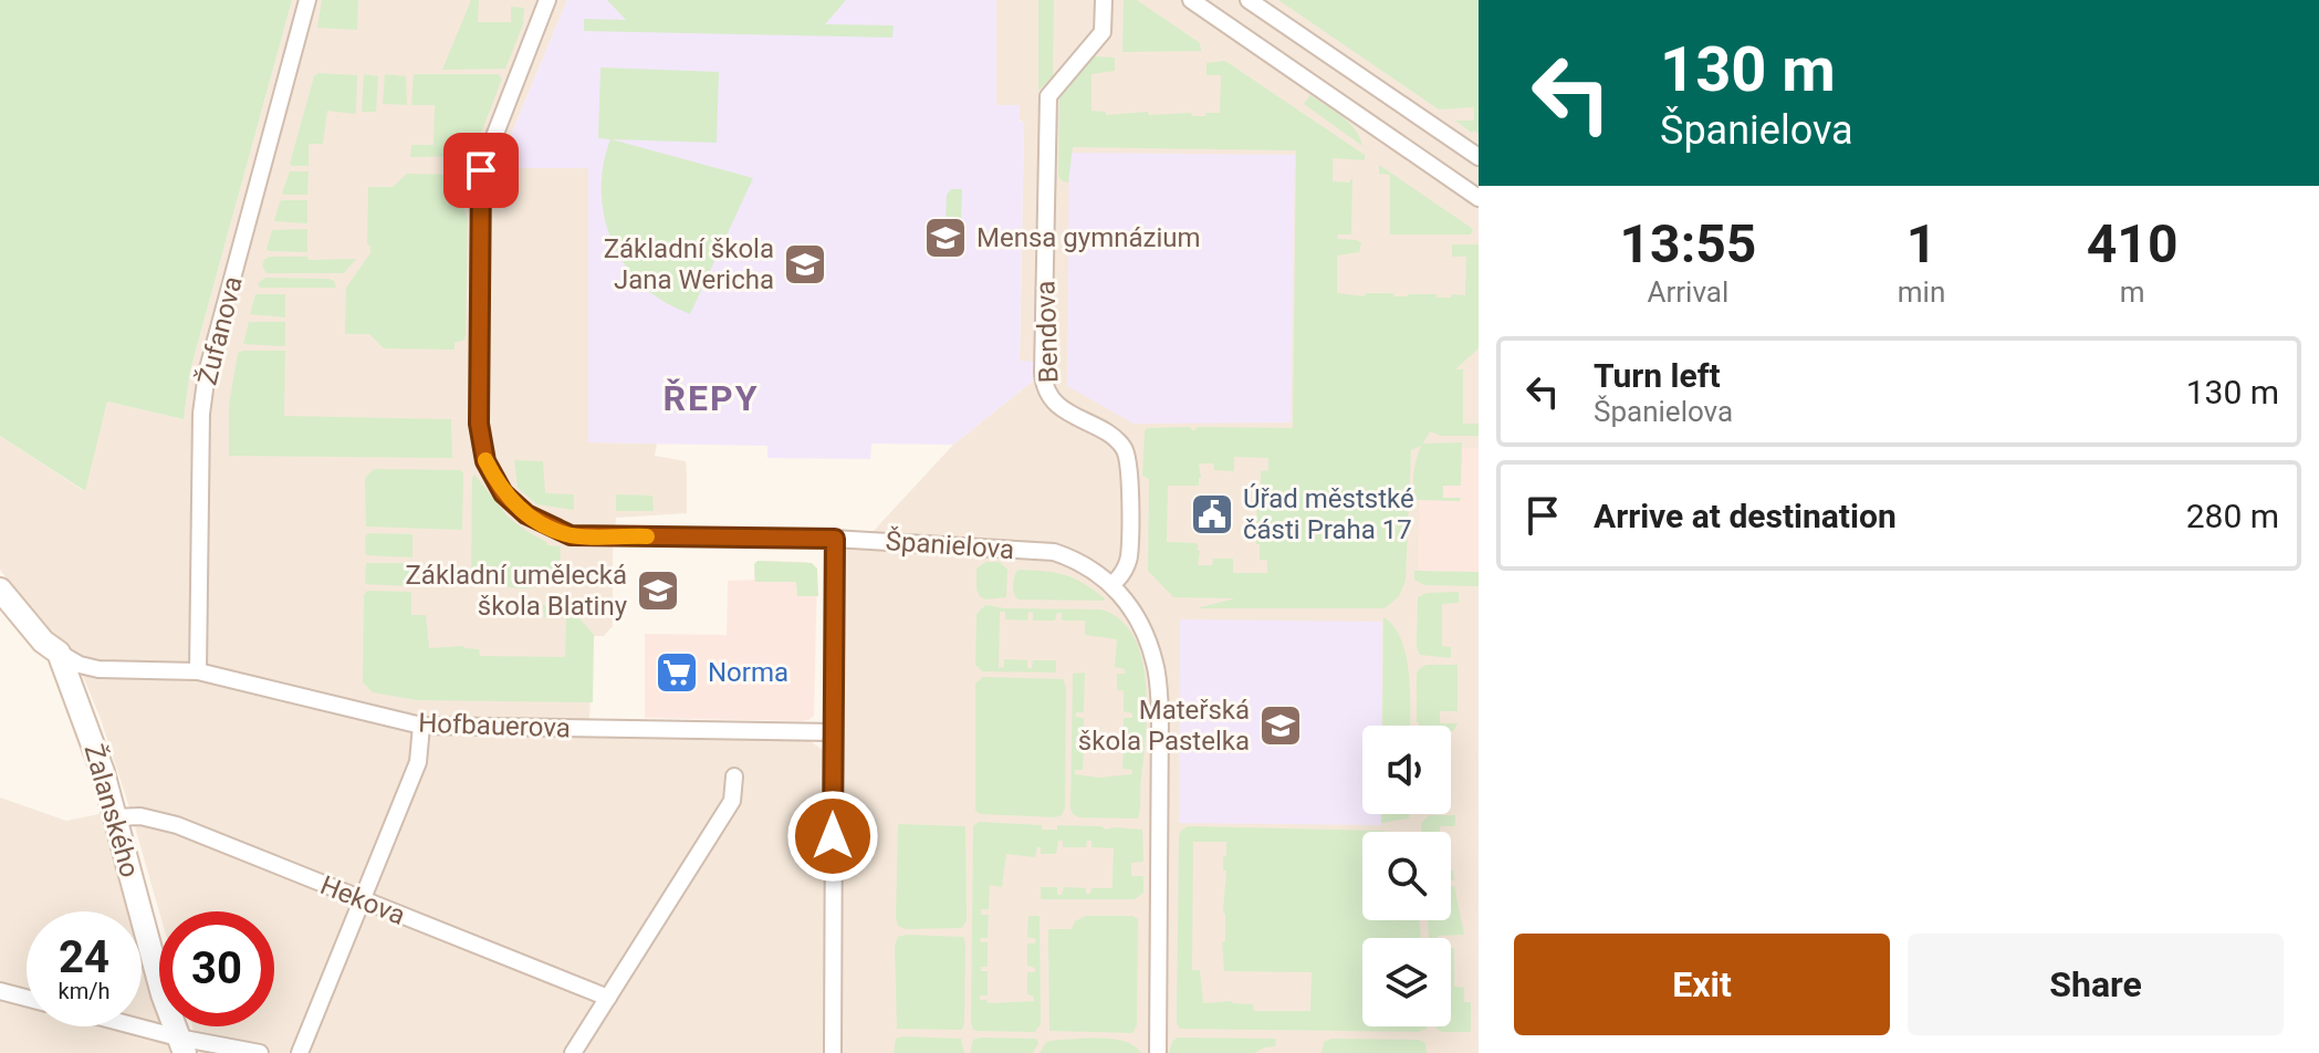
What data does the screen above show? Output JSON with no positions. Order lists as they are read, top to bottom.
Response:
{
  "streets": {
    "street": [
      "Žufanova",
      "Bendova",
      "Španielova",
      "Hofbauerova",
      "Žalanského",
      "Hekova"
    ]
  },
  "crossings": [
    ["Žufanova", "Hofbauerova"],
    ["Bendova", "Španielova"],
    ["Hofbauerova", "Žalanského"],
    ["Žalanského", "Hekova"]
  ],
  "districts": ["ŘEPY"],
  "places": {
    "school or university": [
      "Mensa gymnázium",
      "Základní škola Jana Wericha",
      "Základní umělecká škola Blatiny",
      "Mateřská škola Pastelka"
    ],
    "public building": ["Úřad měststké části Praha 17"],
    "supermarket": ["Norma"]
  },
  "page": {
    "turn": ["130 m", "Španielova"],
    "eta": [
      "13:55",
      "Arrival",
      "1",
      "min",
      "410",
      "m"
    ],
    "list": [
      {
        "name": "Turn left",
        "note": "Španielova",
        "value": "130 m"
      },
      {
        "name": "Arrive at destination",
        "value": "280 m"
      }
    ],
    "speed": "24 km/h",
    "limit": "30",
    "buttons": ["Exit", "Share"]
  }
}
